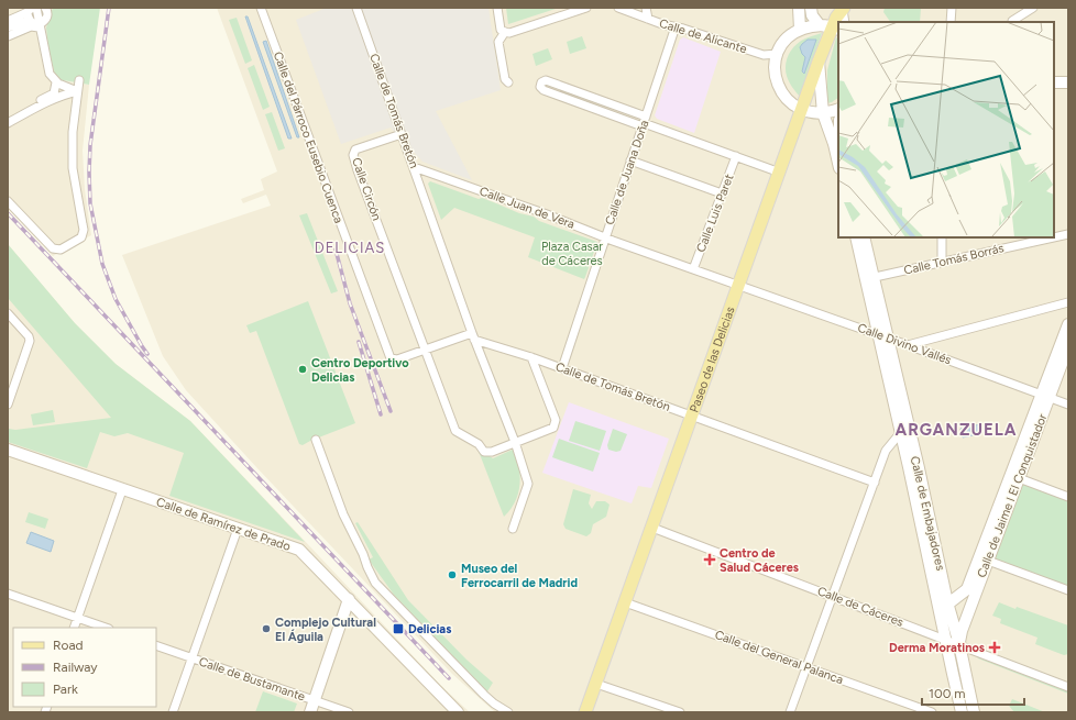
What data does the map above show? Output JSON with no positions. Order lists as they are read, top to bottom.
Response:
{
  "streets": {
    "main road": [
      "Paseo de las Delicias",
      "Calle de Jaime I El Conquistador",
      "Calle de Embajadores",
      "Calle de Ramírez de Prado"
    ],
    "street": [
      "Calle de Alicante",
      "Calle de Tomás Bretón",
      "Calle del Párroco Eusebio Cuenca",
      "Calle de Juana Doña",
      "Calle Circón",
      "Calle Juan de Vera",
      "Calle Luis Paret",
      "Calle Tomás Borrás",
      "Calle Divino Vallés",
      "Calle de Cáceres",
      "Calle del General Palanca",
      "Calle de Bustamante"
    ]
  },
  "crossings": [
    ["Calle de Alicante", "Calle de Juana Doña"],
    ["Calle de Tomás Bretón", "Calle del Párroco Eusebio Cuenca"],
    ["Calle de Tomás Bretón", "Calle de Juana Doña"],
    ["Calle de Tomás Bretón", "Calle Circón"],
    ["Calle de Tomás Bretón", "Calle Juan de Vera"],
    ["Calle de Tomás Bretón", "Paseo de las Delicias"],
    ["Calle del Párroco Eusebio Cuenca", "Calle Circón"],
    ["Calle de Juana Doña", "Calle Juan de Vera"],
    ["Calle Juan de Vera", "Calle Luis Paret"],
    ["Calle Juan de Vera", "Calle Divino Vallés"],
    ["Calle Juan de Vera", "Paseo de las Delicias"],
    ["Calle Tomás Borrás", "Calle de Embajadores"],
    ["Calle Divino Vallés", "Paseo de las Delicias"],
    ["Calle Divino Vallés", "Calle de Jaime I El Conquistador"],
    ["Calle Divino Vallés", "Calle de Embajadores"],
    ["Paseo de las Delicias", "Calle de Cáceres"],
    ["Paseo de las Delicias", "Calle del General Palanca"],
    ["Calle de Jaime I El Conquistador", "Calle de Embajadores"],
    ["Calle de Jaime I El Conquistador", "Calle de Cáceres"],
    ["Calle de Embajadores", "Calle de Cáceres"]
  ],
  "districts": ["DELICIAS", "ARGANZUELA"],
  "parks": ["Plaza Casar de Cáceres"],
  "places": {
    "other": ["Centro Deportivo Delicias", "Museo del Ferrocarril de Madrid", "Complejo Cultural El Águila"],
    "health": ["Centro de Salud Cáceres", "Derma Moratinos"],
    "transit": ["Delicias"]
  },
  "legend": ["Road", "Railway", "Park"],
  "scale_bar": "100 m"
}
